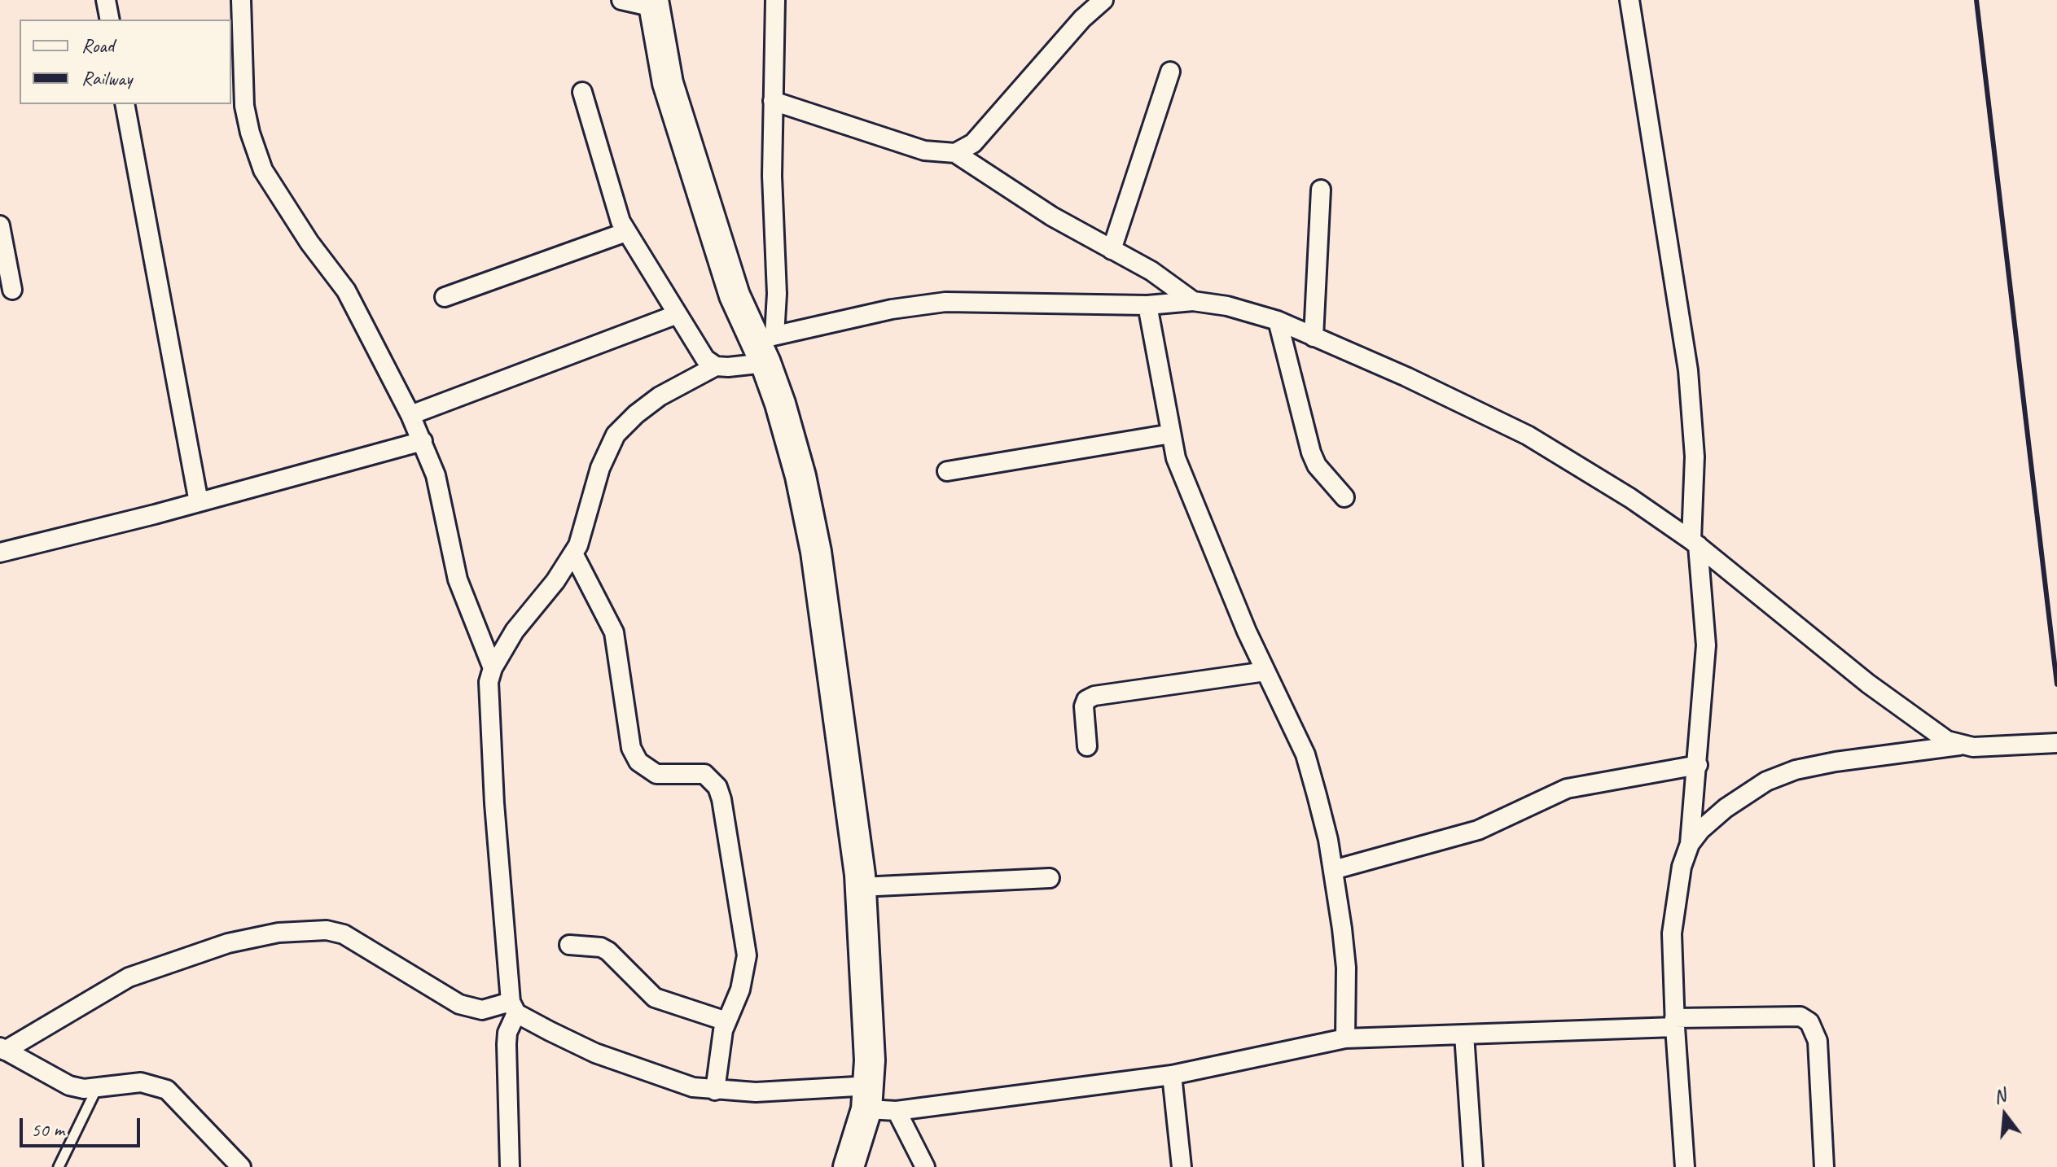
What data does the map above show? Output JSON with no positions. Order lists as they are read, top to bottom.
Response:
{
  "legend": ["Road", "Railway"],
  "scale_bar": "50 m",
  "north": "top"
}
